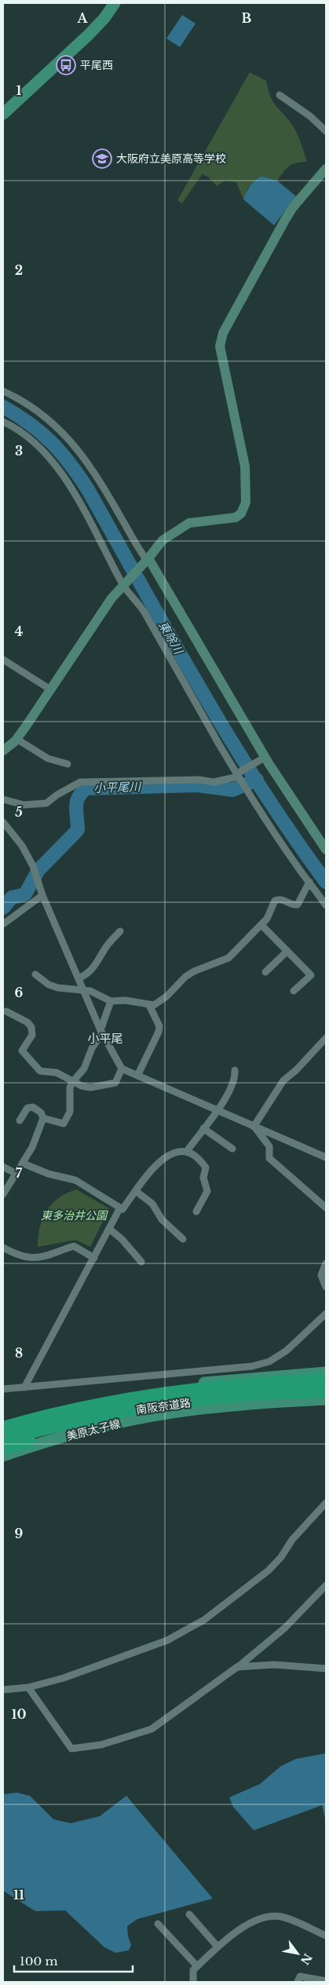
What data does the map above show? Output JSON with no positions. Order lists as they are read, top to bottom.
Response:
{
  "streets": {
    "highway": ["南阪奈道路"],
    "main road": ["美原太子線"]
  },
  "districts": ["小平尾"],
  "water": ["東除川", "小平尾川"],
  "parks": ["東多治井公園"],
  "places": {
    "bus stop": ["平尾西"],
    "school or university": ["大阪府立美原高等学校"]
  },
  "scale_bar": "100 m",
  "north": "bottom right",
  "grid": {
    "columns": ["A", "B"],
    "rows": [
      "1",
      "2",
      "3",
      "4",
      "5",
      "6",
      "7",
      "8",
      "9",
      "10",
      "11"
    ]
  }
}
